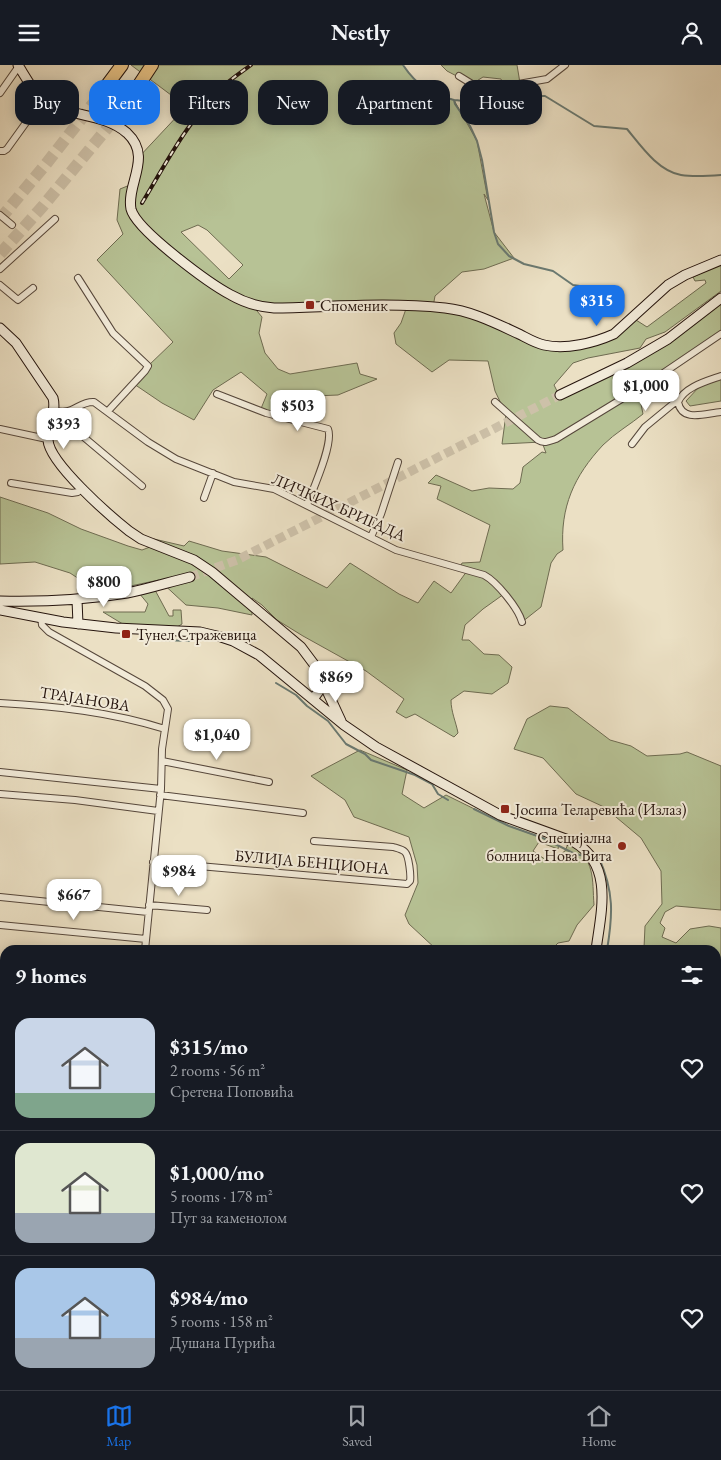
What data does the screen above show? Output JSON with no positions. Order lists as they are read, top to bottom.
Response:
{
  "streets": {
    "street": ["ЛИЧКИХ БРИГАДА", "ТРАЈАНОВА", "БУЛИЈА БЕНЦИОНА"]
  },
  "places": {
    "transit": ["Споменик", "Тунел Стражевица", "Јосипа Теларевића (Излаз)"],
    "other": ["Специјална болница Нова Вита"]
  },
  "page": {
    "header": "Nestly",
    "chip": [
      "Buy",
      "Rent",
      "Filters",
      "New",
      "Apartment",
      "House"
    ],
    "price": [
      "$315",
      "$1,000",
      "$503",
      "$393",
      "$800",
      "$869",
      "$1,040",
      "$984",
      "$667"
    ],
    "heading": "9 homes",
    "list": [
      {
        "name": "$315/mo",
        "note": "2 rooms · 56 m² · Сретена Поповића"
      },
      {
        "name": "$1,000/mo",
        "note": "5 rooms · 178 m² · Пут за каменолом"
      },
      {
        "name": "$984/mo",
        "note": "5 rooms · 158 m² · Душана Пурића"
      }
    ],
    "tabs": ["Map", "Saved", "Home"]
  }
}
